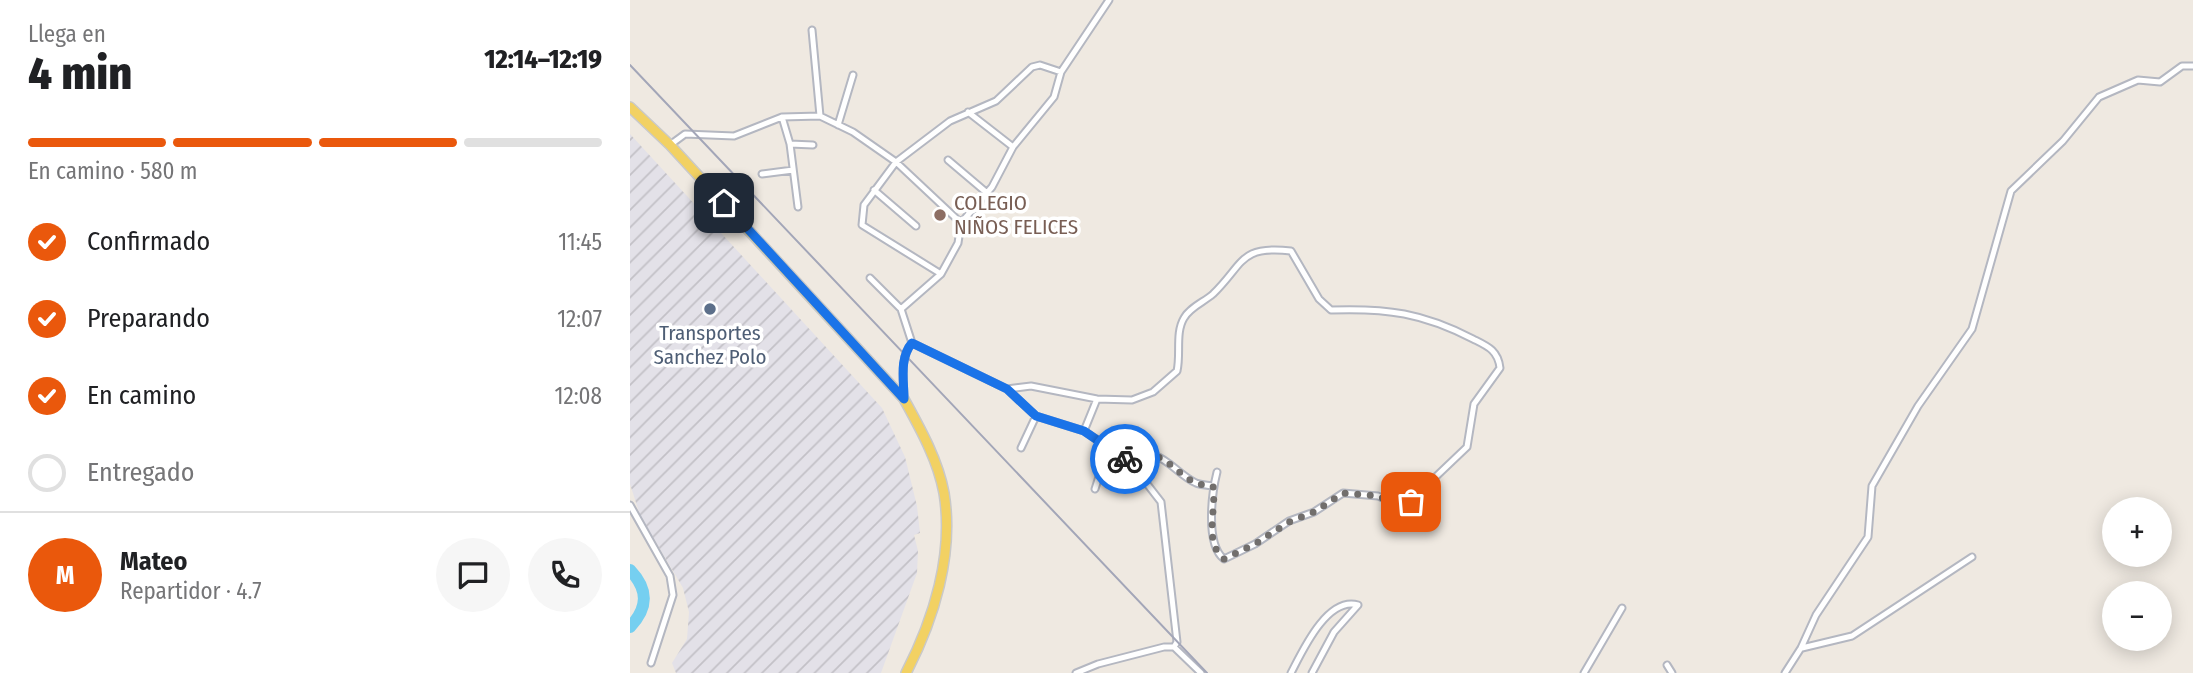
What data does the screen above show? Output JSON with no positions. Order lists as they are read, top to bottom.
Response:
{
  "places": ["COLEGIO NIÑOS FELICES", "Transportes Sanchez Polo"],
  "page": {
    "heading": ["4 min", "Llega en", "12:14–12:19"],
    "panel": ["Mateo", "Repartidor · 4.7"],
    "bar": "En camino · 580 m",
    "list": [
      ["Confirmado", "11:45"],
      ["Preparando", "12:07"],
      ["En camino", "12:08"],
      "Entregado"
    ],
    "map_buttons": ["+", "−"],
    "round": "M"
  }
}
